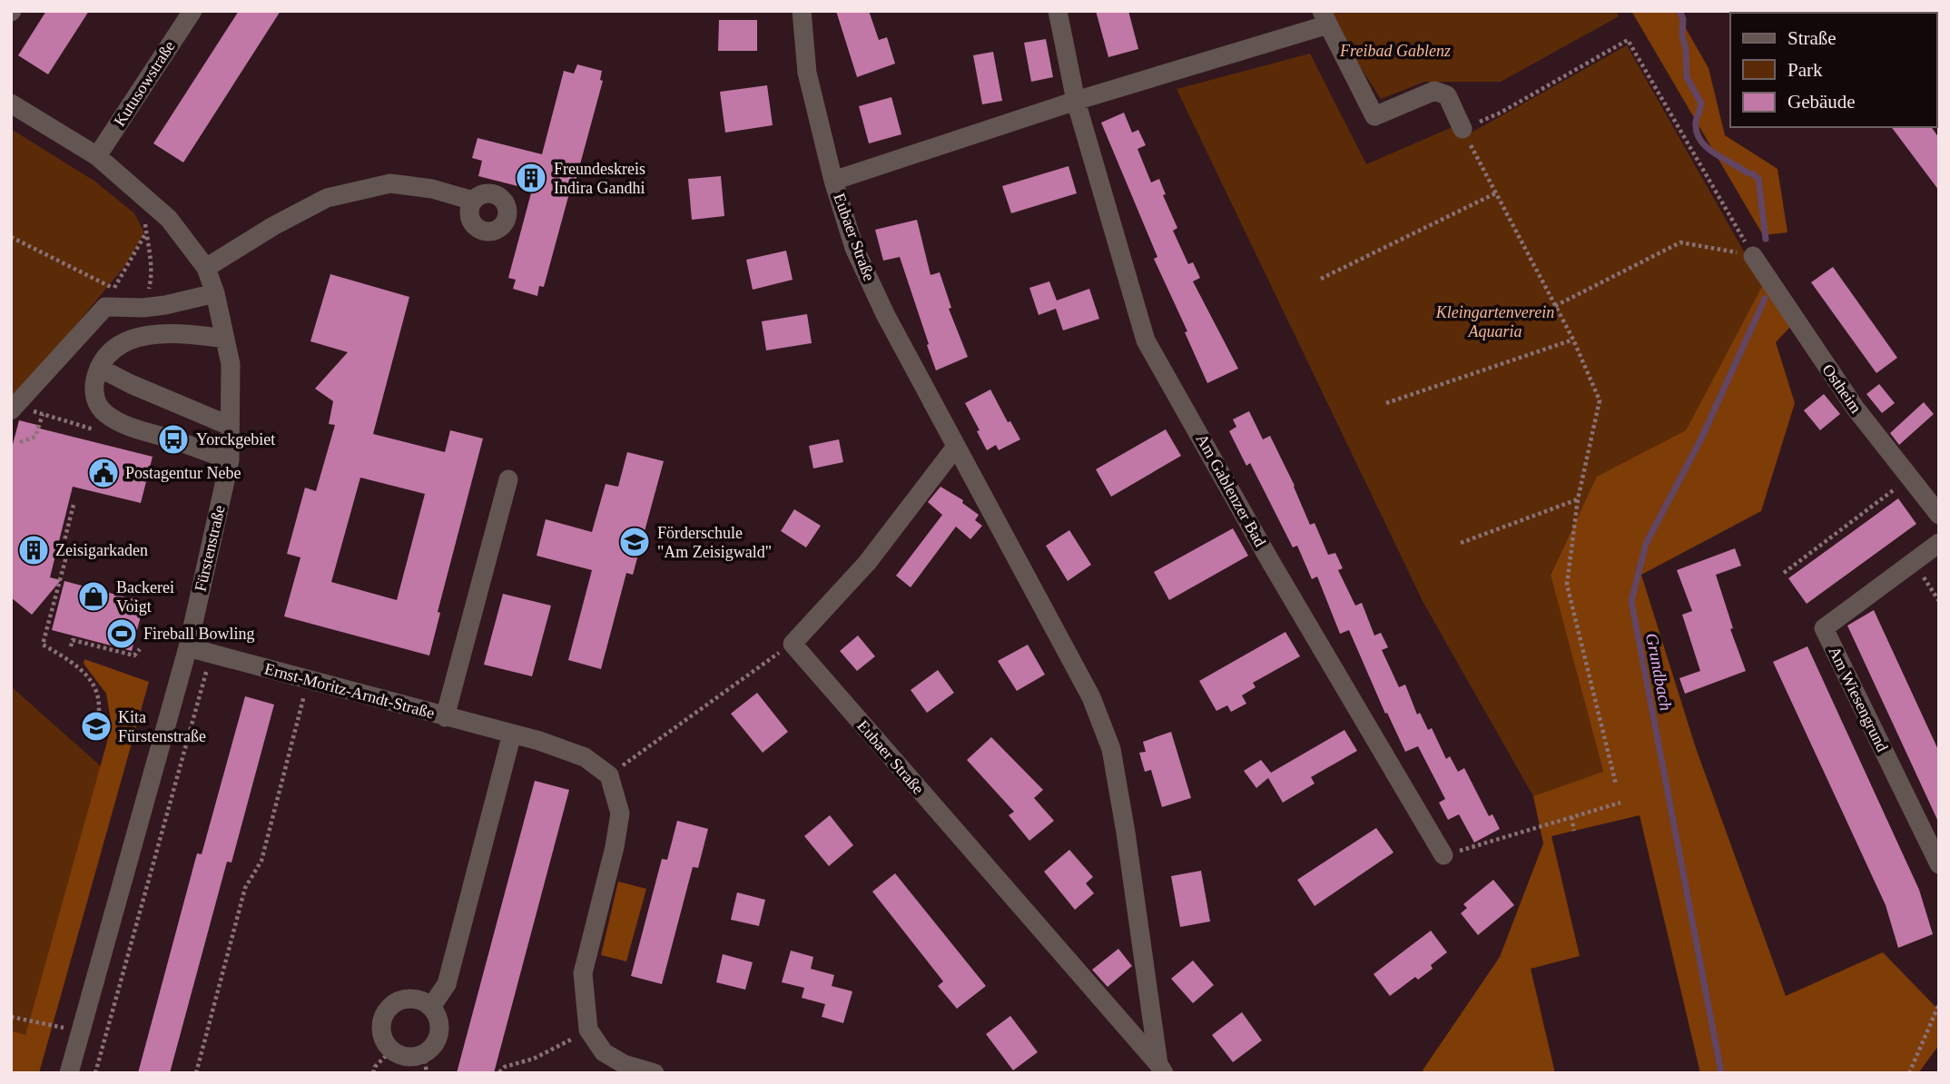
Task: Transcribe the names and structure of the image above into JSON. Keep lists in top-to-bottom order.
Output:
{
  "streets": {
    "street": [
      "Kutusowstraße",
      "Eubaer Straße",
      "Ostheim",
      "Am Gablenzer Bad",
      "Fürstenstraße",
      "Ernst-Moritz-Arndt-Straße",
      "Am Wiesengrund"
    ]
  },
  "crossings": [
    ["Kutusowstraße", "Fürstenstraße"],
    ["Fürstenstraße", "Ernst-Moritz-Arndt-Straße"]
  ],
  "water": ["Grundbach"],
  "parks": ["Freibad Gablenz", "Kleingartenverein Aquaria"],
  "places": {
    "building": ["Freundeskreis Indira Gandhi", "Zeisigarkaden"],
    "bus stop": ["Yorckgebiet"],
    "public building": ["Postagentur Nebe"],
    "school or university": ["Förderschule \"Am Zeisigwald\"", "Kita Fürstenstraße"],
    "shop": ["Backerei Voigt"],
    "sports": ["Fireball Bowling"]
  },
  "legend": ["Straße", "Park", "Gebäude"]
}
